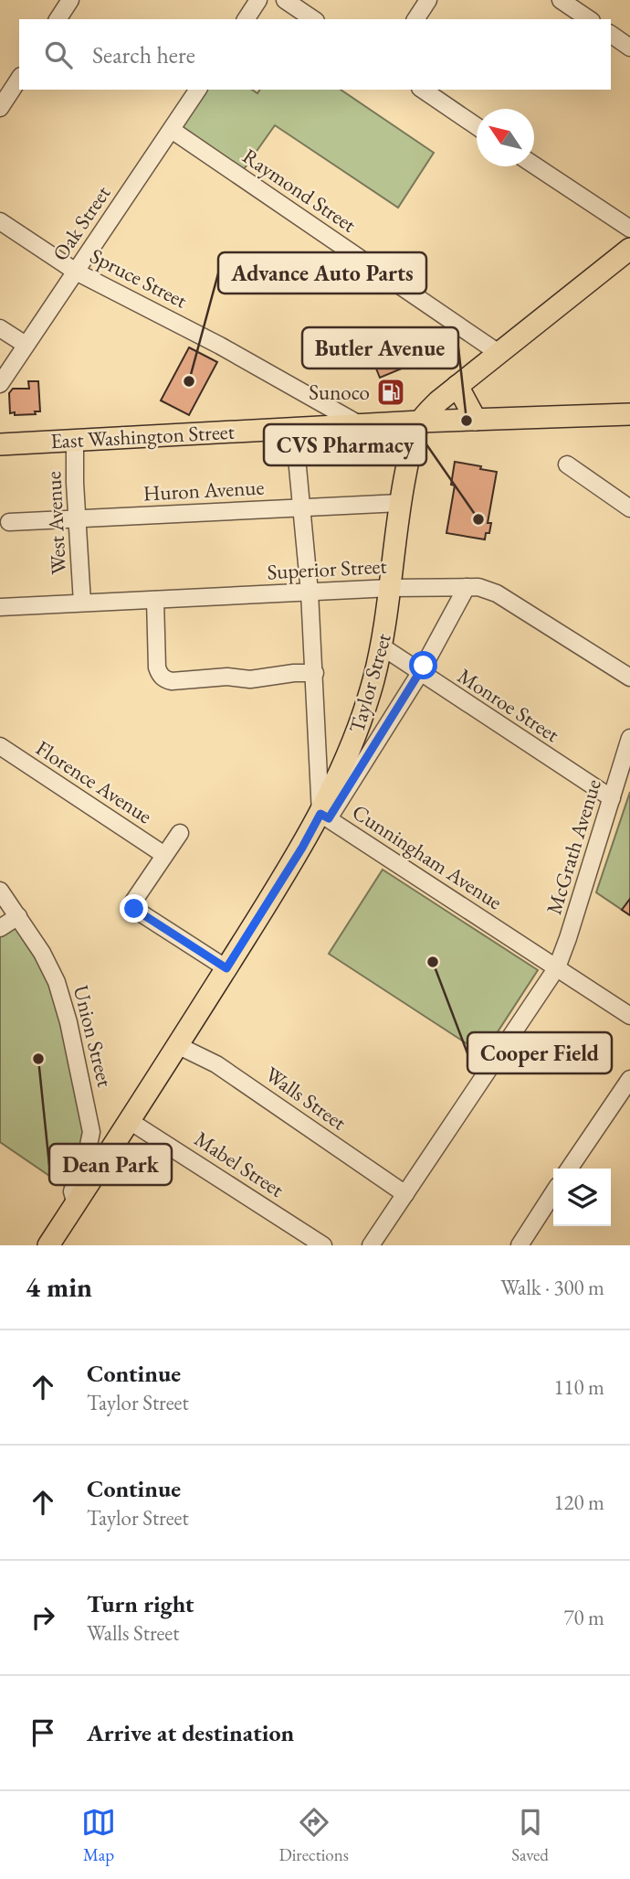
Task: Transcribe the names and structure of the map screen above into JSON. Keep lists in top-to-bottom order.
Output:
{
  "streets": {
    "main road": ["East Washington Street", "Taylor Street"],
    "street": [
      "Raymond Street",
      "Oak Street",
      "Spruce Street",
      "Huron Avenue",
      "West Avenue",
      "Superior Street",
      "Monroe Street",
      "Florence Avenue",
      "McGrath Avenue",
      "Cunningham Avenue",
      "Union Street",
      "Walls Street",
      "Mabel Street"
    ]
  },
  "crossings": [
    ["Raymond Street", "Oak Street"],
    ["Oak Street", "Spruce Street"],
    ["Spruce Street", "East Washington Street"],
    ["East Washington Street", "West Avenue"],
    ["East Washington Street", "Taylor Street"],
    ["East Washington Street", "Cunningham Avenue"],
    ["Huron Avenue", "West Avenue"],
    ["Huron Avenue", "Taylor Street"],
    ["Huron Avenue", "Cunningham Avenue"],
    ["West Avenue", "Superior Street"],
    ["Superior Street", "Taylor Street"],
    ["Superior Street", "Cunningham Avenue"],
    ["Taylor Street", "Monroe Street"],
    ["Taylor Street", "Cunningham Avenue"],
    ["Taylor Street", "Union Street"],
    ["Taylor Street", "Walls Street"],
    ["Taylor Street", "Mabel Street"],
    ["Monroe Street", "McGrath Avenue"],
    ["McGrath Avenue", "Cunningham Avenue"],
    ["McGrath Avenue", "Walls Street"]
  ],
  "places": {
    "other": [
      "Advance Auto Parts",
      "Butler Avenue",
      "CVS Pharmacy",
      "Cooper Field",
      "Dean Park"
    ],
    "fuel station": ["Sunoco"]
  },
  "north": "top left",
  "page": {
    "search": "Search here",
    "heading": ["4 min", "Walk · 300 m"],
    "list": [
      ["Continue", "Taylor Street", "110 m"],
      ["Continue", "Taylor Street", "120 m"],
      ["Turn right", "Walls Street", "70 m"],
      "Arrive at destination"
    ],
    "nav": ["Map", "Directions", "Saved"]
  }
}
